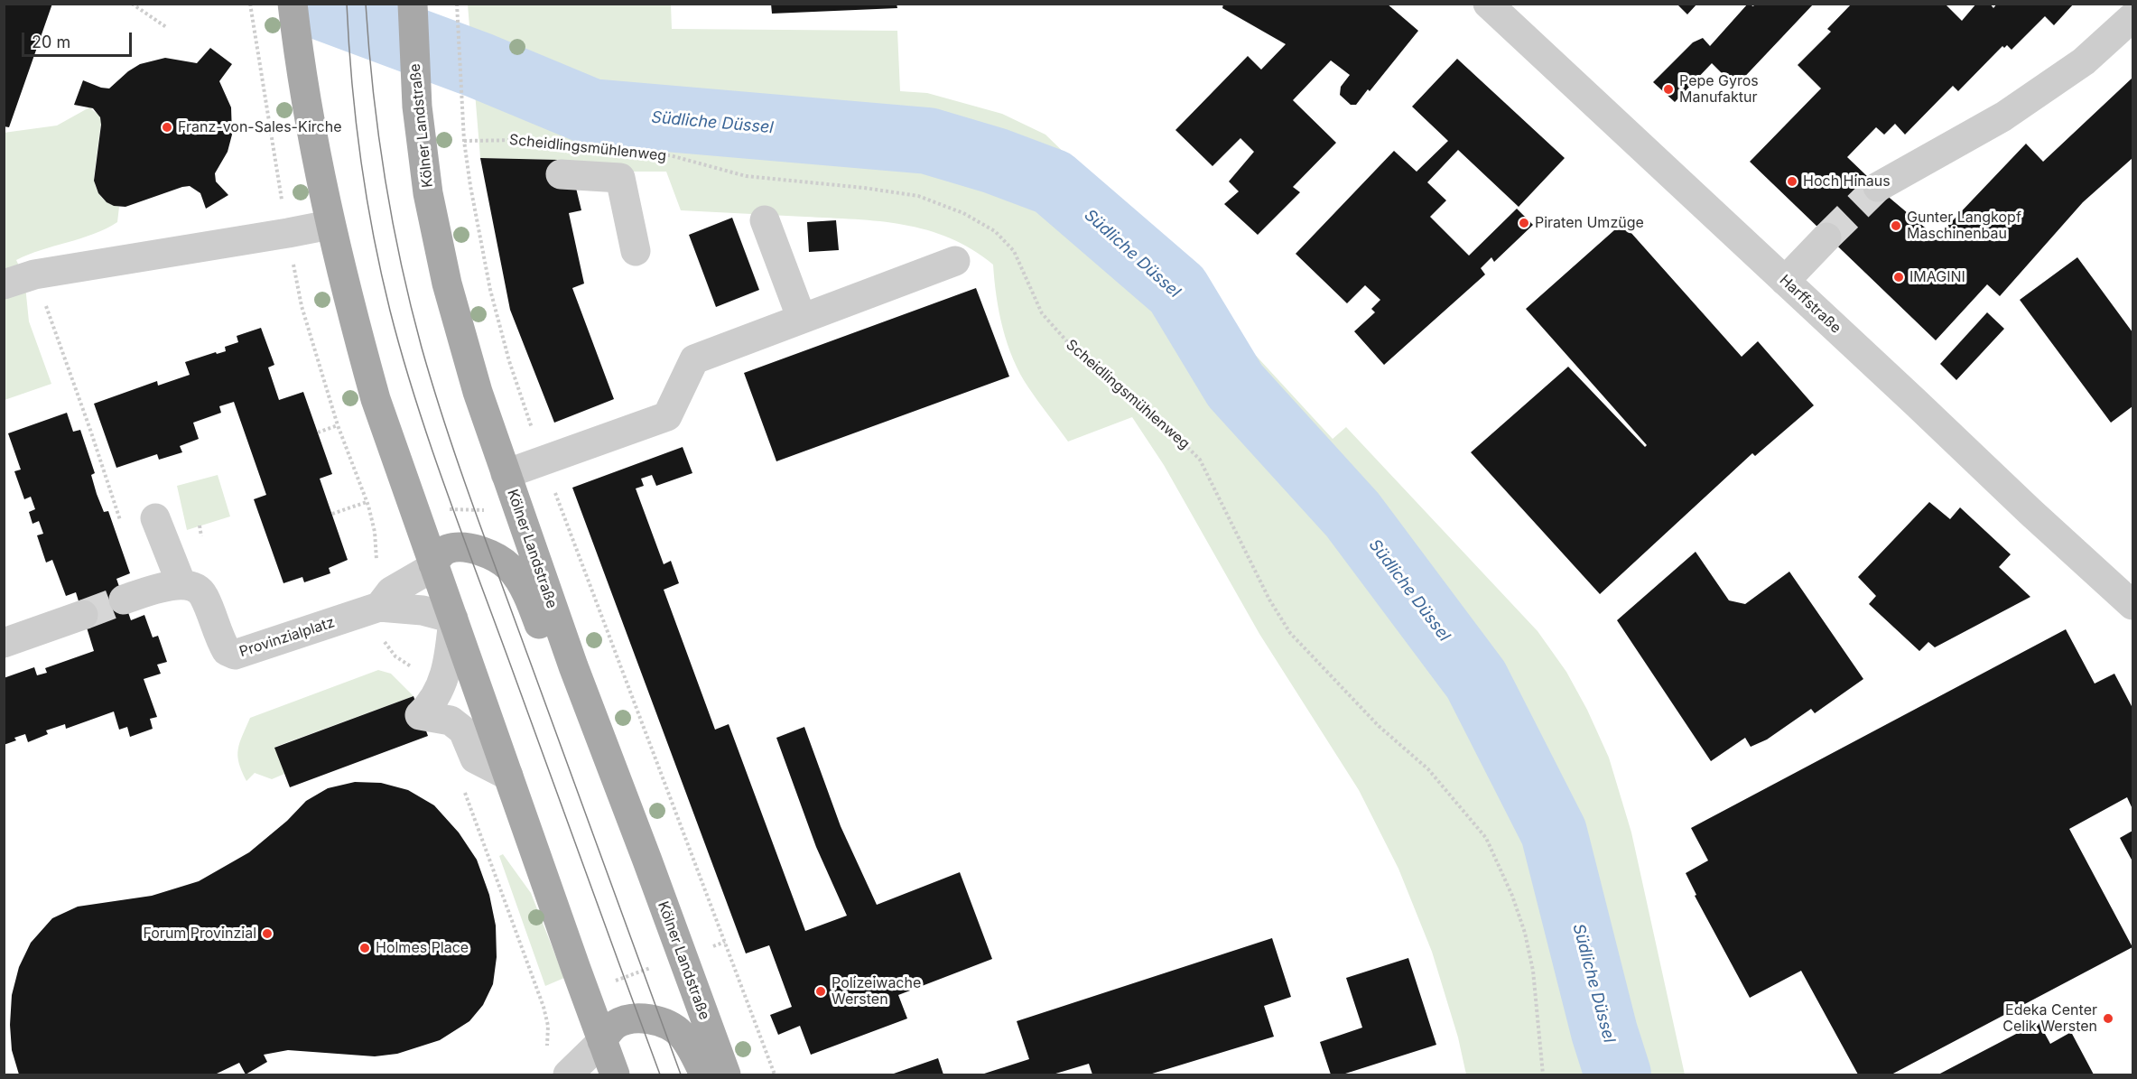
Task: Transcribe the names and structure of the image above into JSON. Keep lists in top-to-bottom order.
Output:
{
  "streets": {
    "main road": ["Kölner Landstraße"],
    "street": ["Harffstraße", "Provinzialplatz"],
    "path": ["Scheidlingsmühlenweg"]
  },
  "water": ["Südliche Düssel"],
  "places": [
    "Pepe Gyros Manufaktur",
    "Franz-von-Sales-Kirche",
    "Hoch Hinaus",
    "Piraten Umzüge",
    "Gunter Langkopf Maschinenbau",
    "IMAGINI",
    "Forum Provinzial",
    "Holmes Place",
    "Polizeiwache Wersten",
    "Edeka Center Celik Wersten"
  ],
  "scale_bar": "20 m"
}
